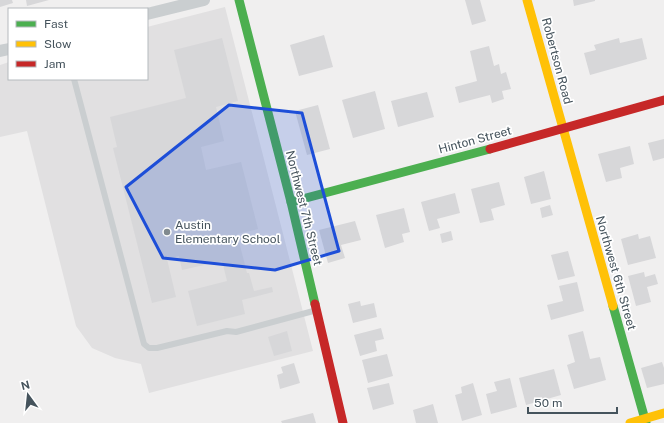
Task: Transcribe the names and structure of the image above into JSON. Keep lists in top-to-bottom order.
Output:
{
  "streets": {
    "street": [
      "Robertson Road",
      "Hinton Street",
      "Northwest 7th Street",
      "Northwest 6th Street"
    ]
  },
  "crossings": [
    ["Robertson Road", "Hinton Street"],
    ["Robertson Road", "Northwest 6th Street"],
    ["Hinton Street", "Northwest 7th Street"],
    ["Hinton Street", "Northwest 6th Street"]
  ],
  "places": ["Austin Elementary School"],
  "legend": ["Fast", "Slow", "Jam"],
  "scale_bar": "50 m",
  "north": "top"
}
